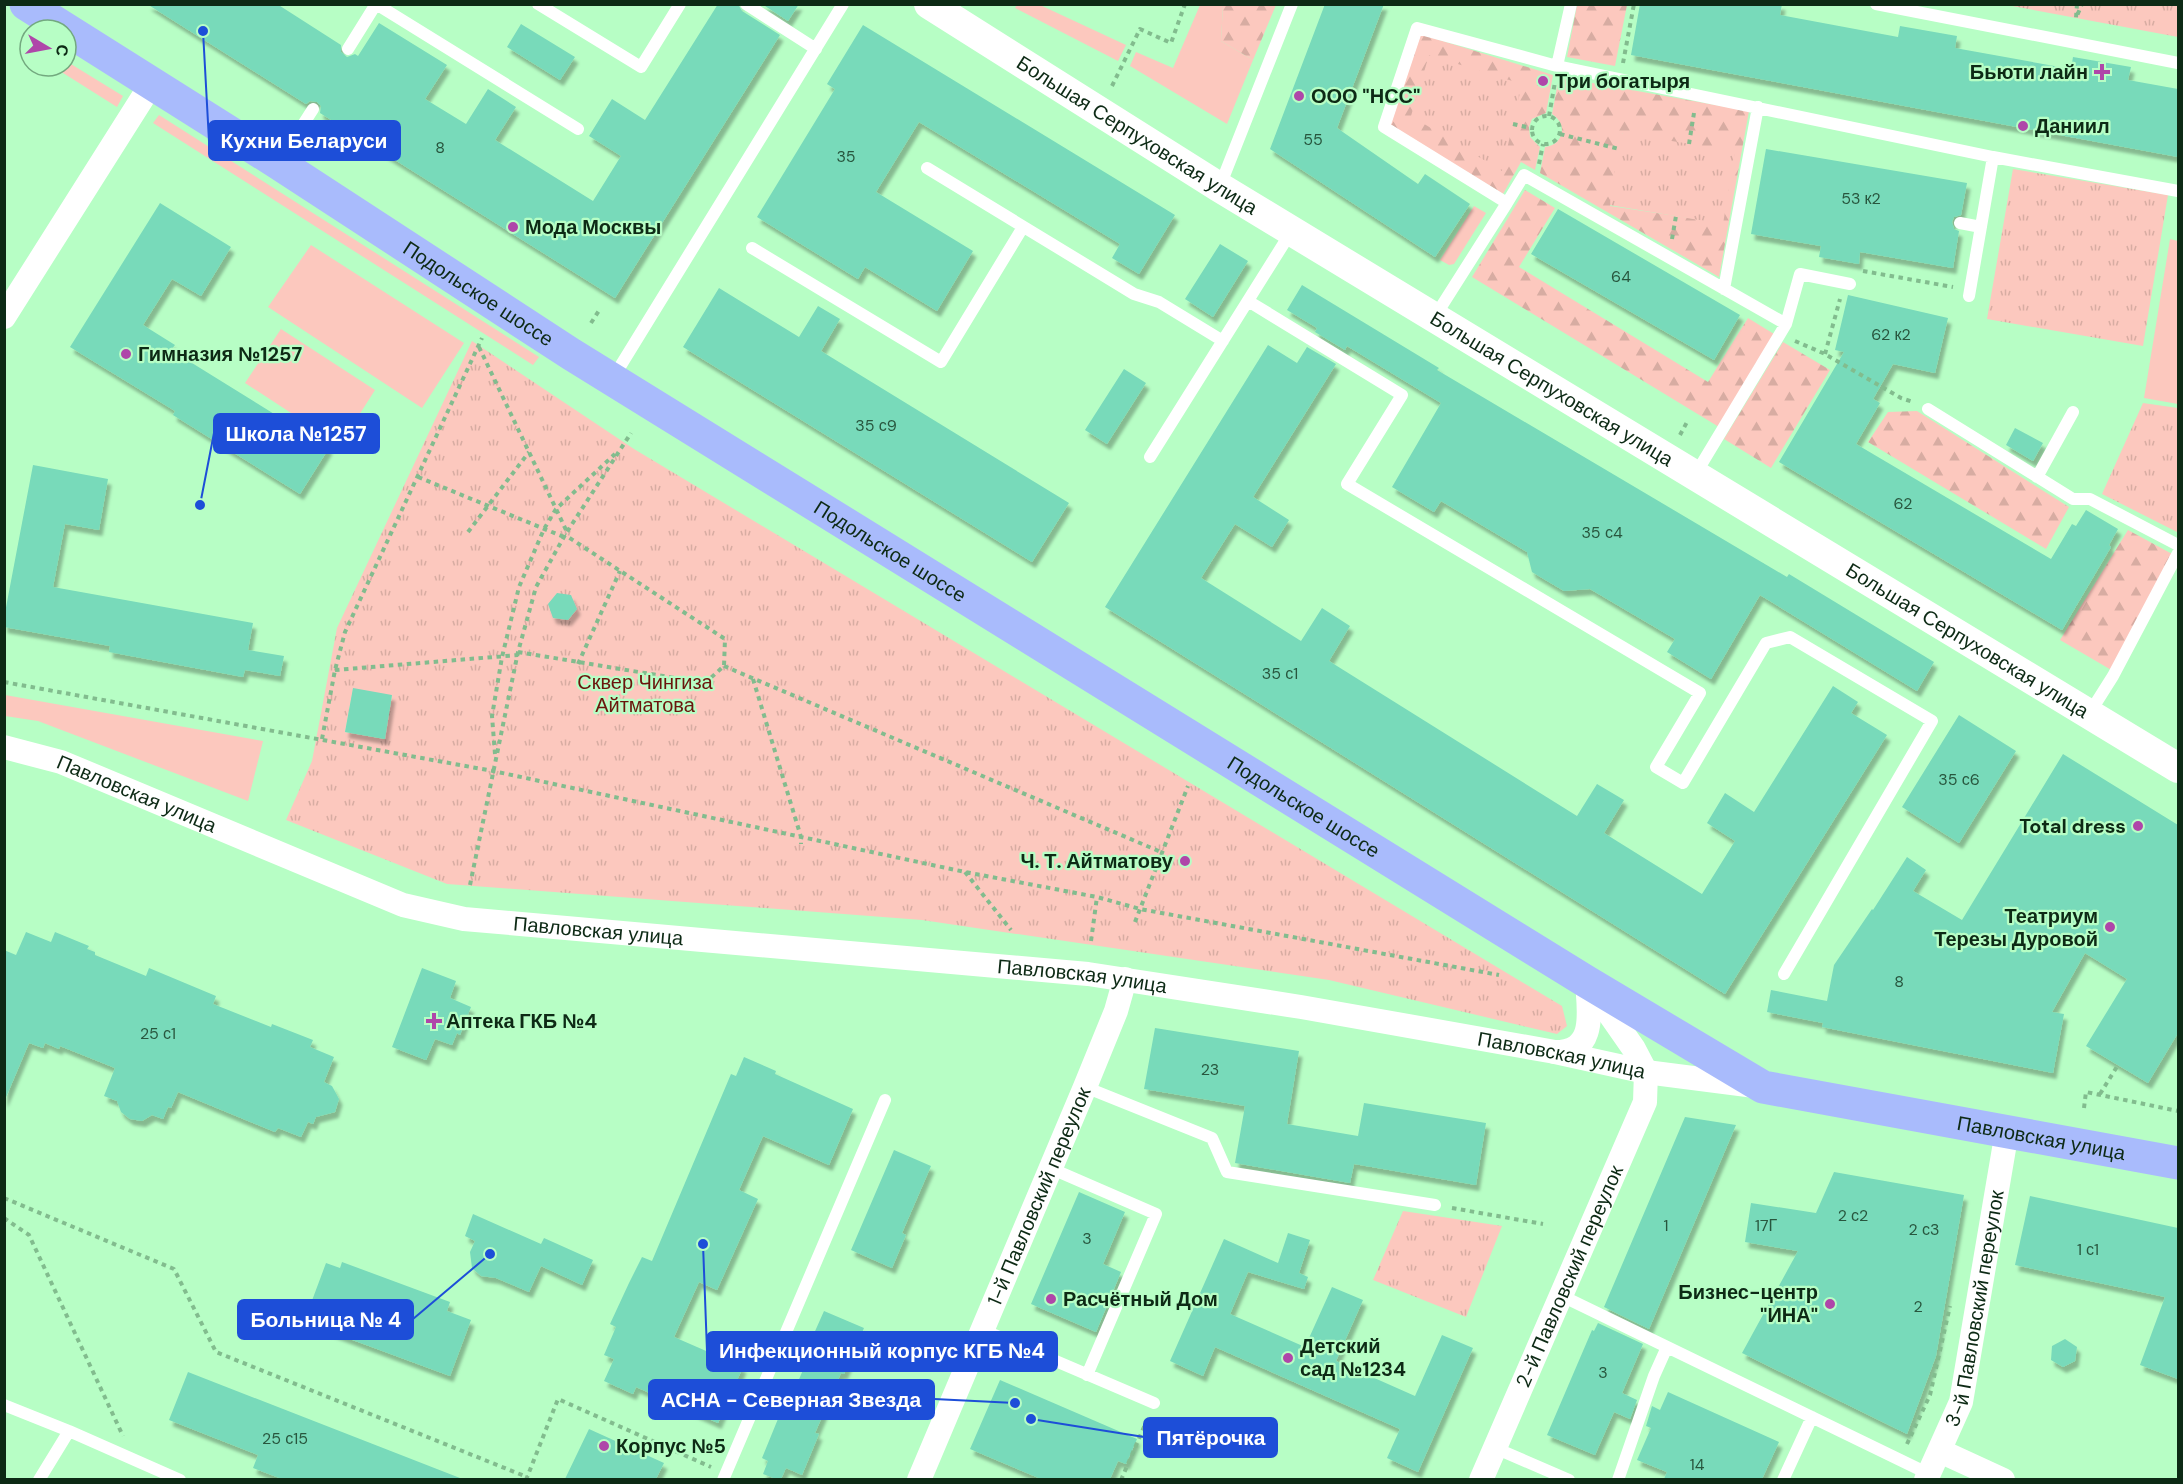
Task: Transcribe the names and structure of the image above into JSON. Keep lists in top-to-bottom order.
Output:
{
  "streets": {
    "main road": ["Подольское шоссе", "Павловская улица"],
    "street": [
      "Большая Серпуховская улица",
      "1-й Павловский переулок",
      "2-й Павловский переулок",
      "3-й Павловский переулок"
    ]
  },
  "crossings": [
    ["Подольское шоссе", "Павловская улица"],
    ["Павловская улица", "1-й Павловский переулок"],
    ["Павловская улица", "2-й Павловский переулок"],
    ["Павловская улица", "3-й Павловский переулок"]
  ],
  "parks": ["Сквер Чингиза Айтматова"],
  "places": {
    "other": [
      "Кухни Беларуси",
      "Три богатыря",
      "ООО \"НСС\"",
      "Даниил",
      "Мода Москвы",
      "Гимназия №1257",
      "Школа №1257",
      "Total dress",
      "Ч. Т. Айтматову",
      "Театриум Терезы Дуровой",
      "Инфекционный корпус КГБ №4",
      "Больница № 4",
      "Расчётный Дом",
      "Бизнес-центр \"ИНА\"",
      "Детский сад №1234",
      "АСНА - Северная Звезда",
      "Пятёрочка",
      "Корпус №5"
    ],
    "health": ["Бьюти лайн", "Аптека ГКБ №4"]
  },
  "house_numbers": [
    "55",
    "8",
    "35",
    "53 к2",
    "64",
    "62 к2",
    "35 с9",
    "62",
    "35 с4",
    "35 с1",
    "35 с6",
    "8",
    "25 с1",
    "23",
    "2 с2",
    "1",
    "17Г",
    "2 с3",
    "3",
    "1 с1",
    "2",
    "3",
    "25 с15",
    "14"
  ],
  "north": "right"
}
